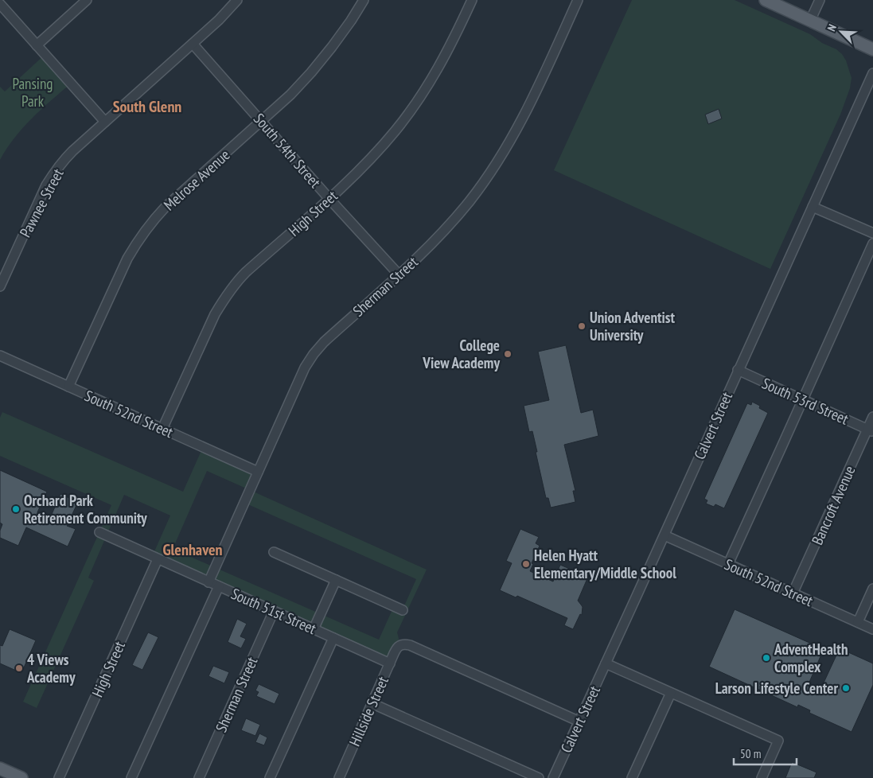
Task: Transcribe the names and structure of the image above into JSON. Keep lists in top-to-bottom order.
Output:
{
  "streets": {
    "street": [
      "South 54th Street",
      "Melrose Avenue",
      "Pawnee Street",
      "High Street",
      "Sherman Street",
      "South 53rd Street",
      "South 52nd Street",
      "Calvert Street",
      "Bancroft Avenue",
      "South 51st Street",
      "Hillside Street"
    ]
  },
  "crossings": [
    ["South 54th Street", "Melrose Avenue"],
    ["South 54th Street", "Pawnee Street"],
    ["South 54th Street", "High Street"],
    ["South 54th Street", "Sherman Street"],
    ["Melrose Avenue", "South 52nd Street"],
    ["High Street", "South 52nd Street"],
    ["High Street", "South 51st Street"],
    ["Sherman Street", "South 52nd Street"],
    ["Sherman Street", "South 51st Street"],
    ["South 53rd Street", "Calvert Street"],
    ["South 53rd Street", "Bancroft Avenue"],
    ["South 52nd Street", "Calvert Street"],
    ["South 52nd Street", "Bancroft Avenue"],
    ["Calvert Street", "Hillside Street"],
    ["South 51st Street", "Hillside Street"]
  ],
  "districts": ["South Glenn", "Glenhaven"],
  "parks": ["Pansing Park"],
  "places": [
    "Union Adventist University",
    "College View Academy",
    "Orchard Park Retirement Community",
    "Helen Hyatt Elementary/Middle School",
    "AdventHealth Complex",
    "4 Views Academy",
    "Larson Lifestyle Center"
  ],
  "scale_bar": "50 m",
  "north": "top left"
}
